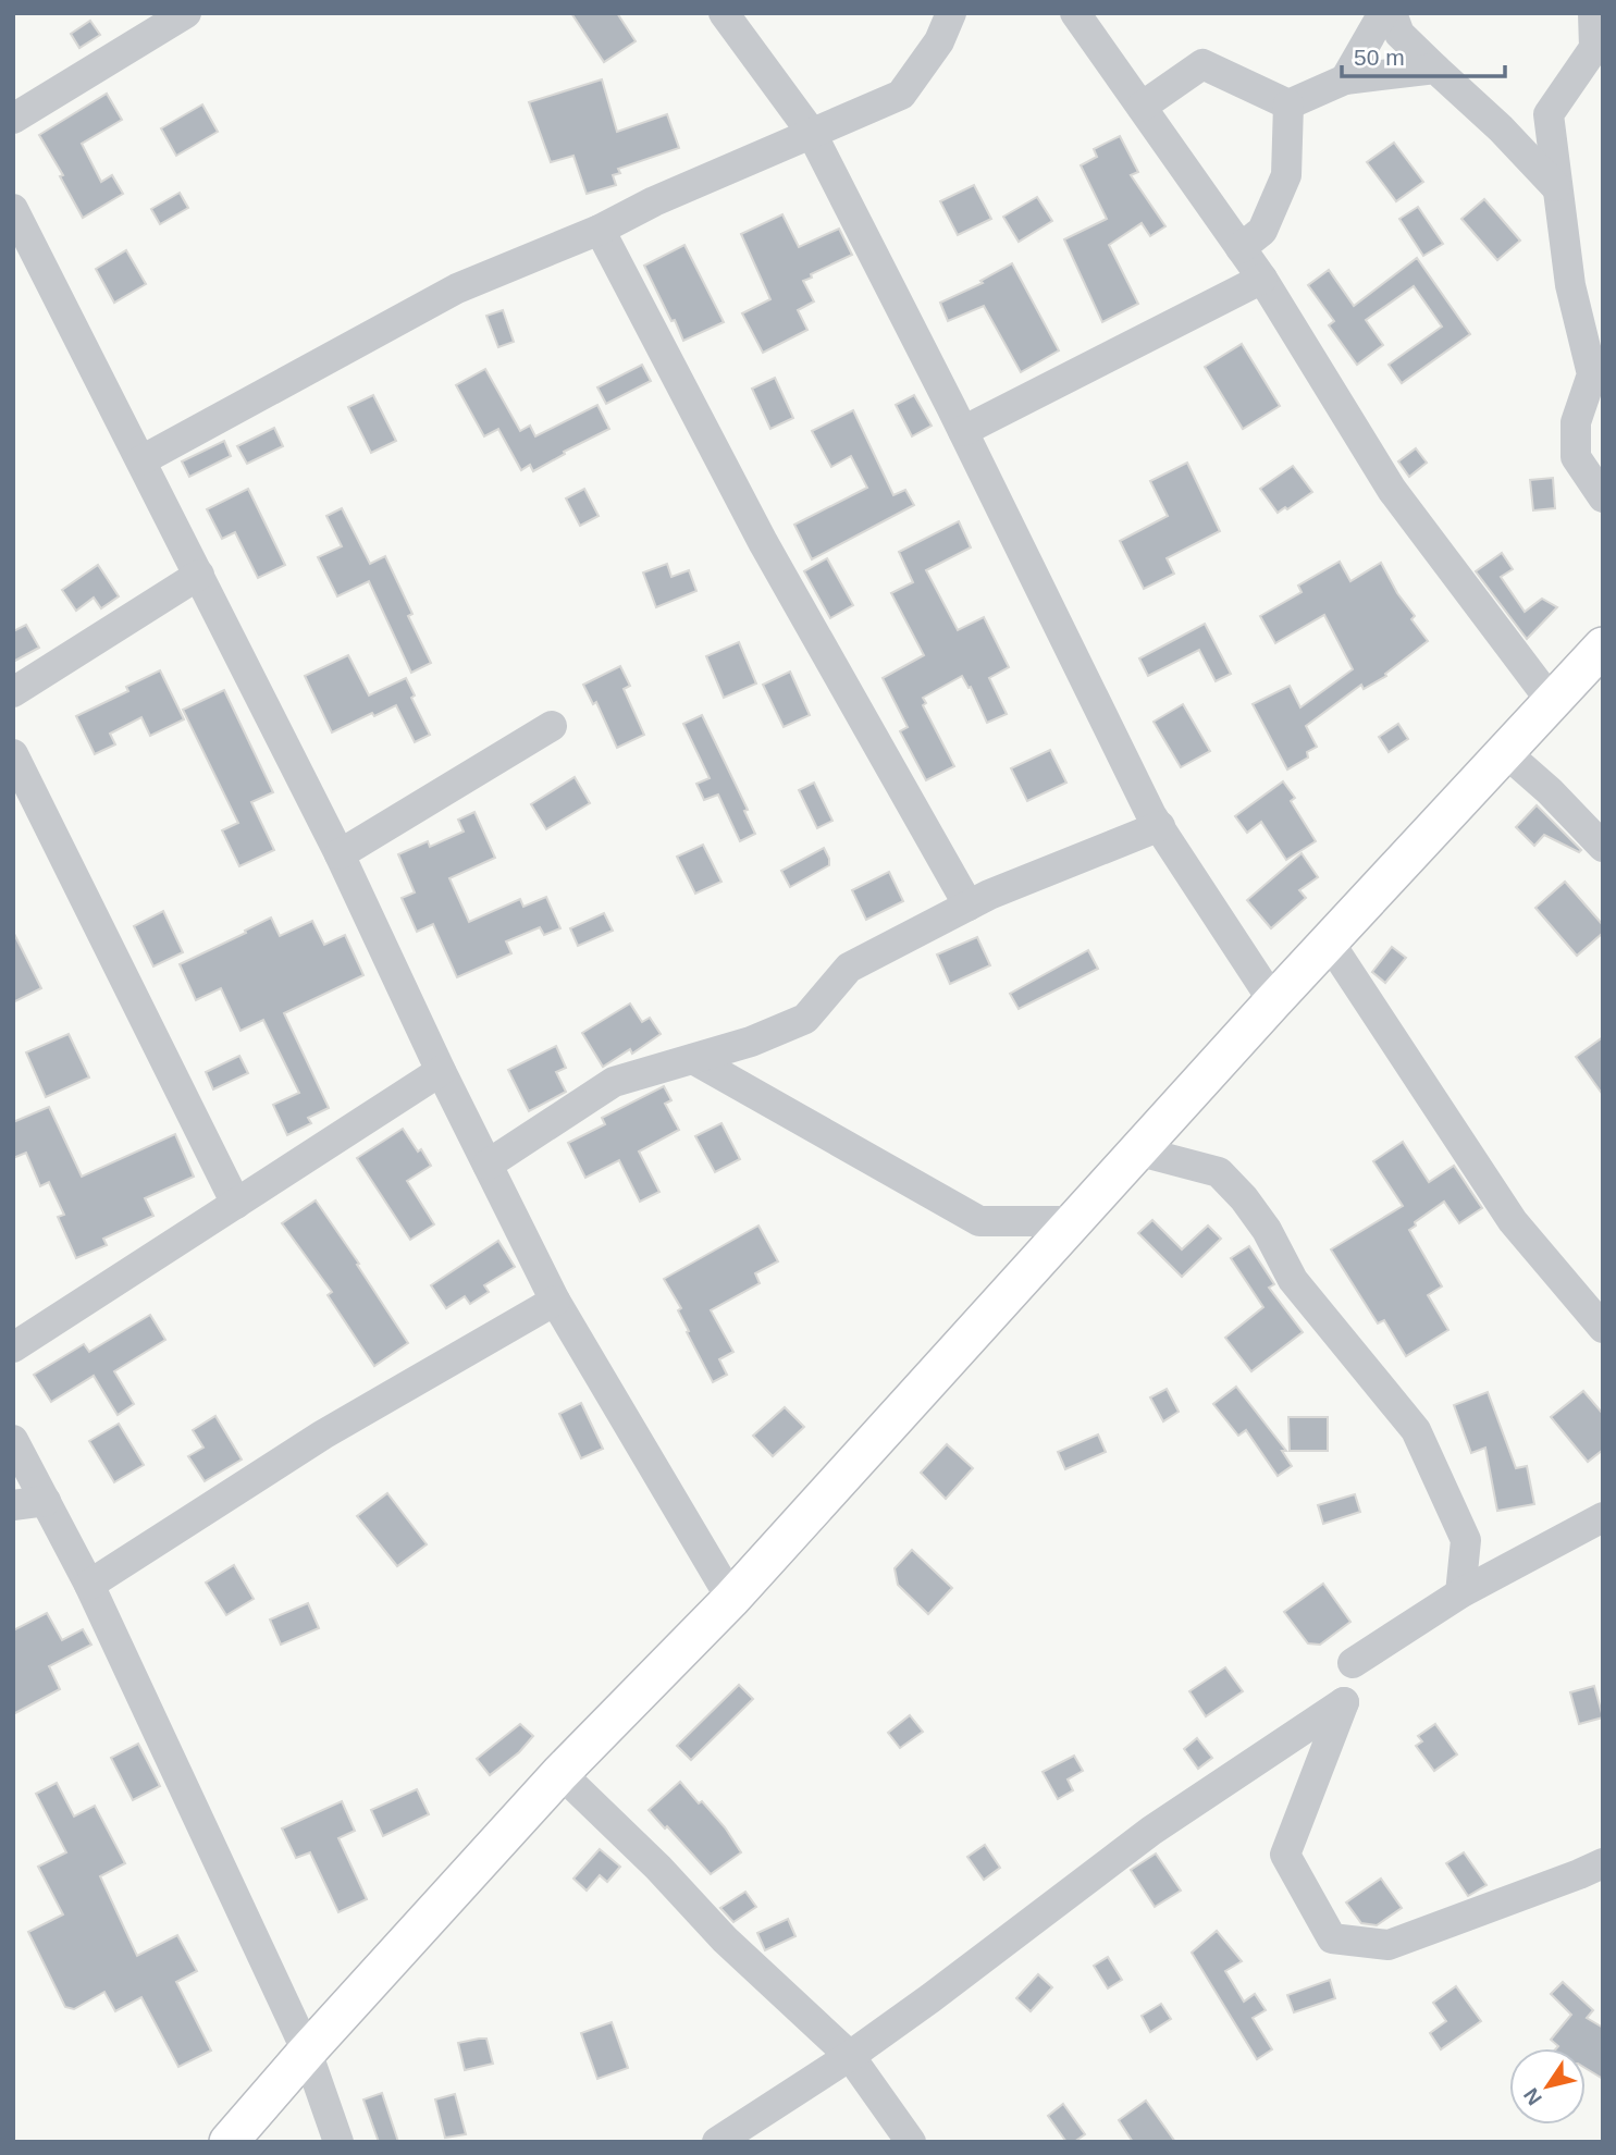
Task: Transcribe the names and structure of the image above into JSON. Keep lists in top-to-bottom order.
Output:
{
  "scale_bar": "50 m",
  "north": "bottom left"
}
